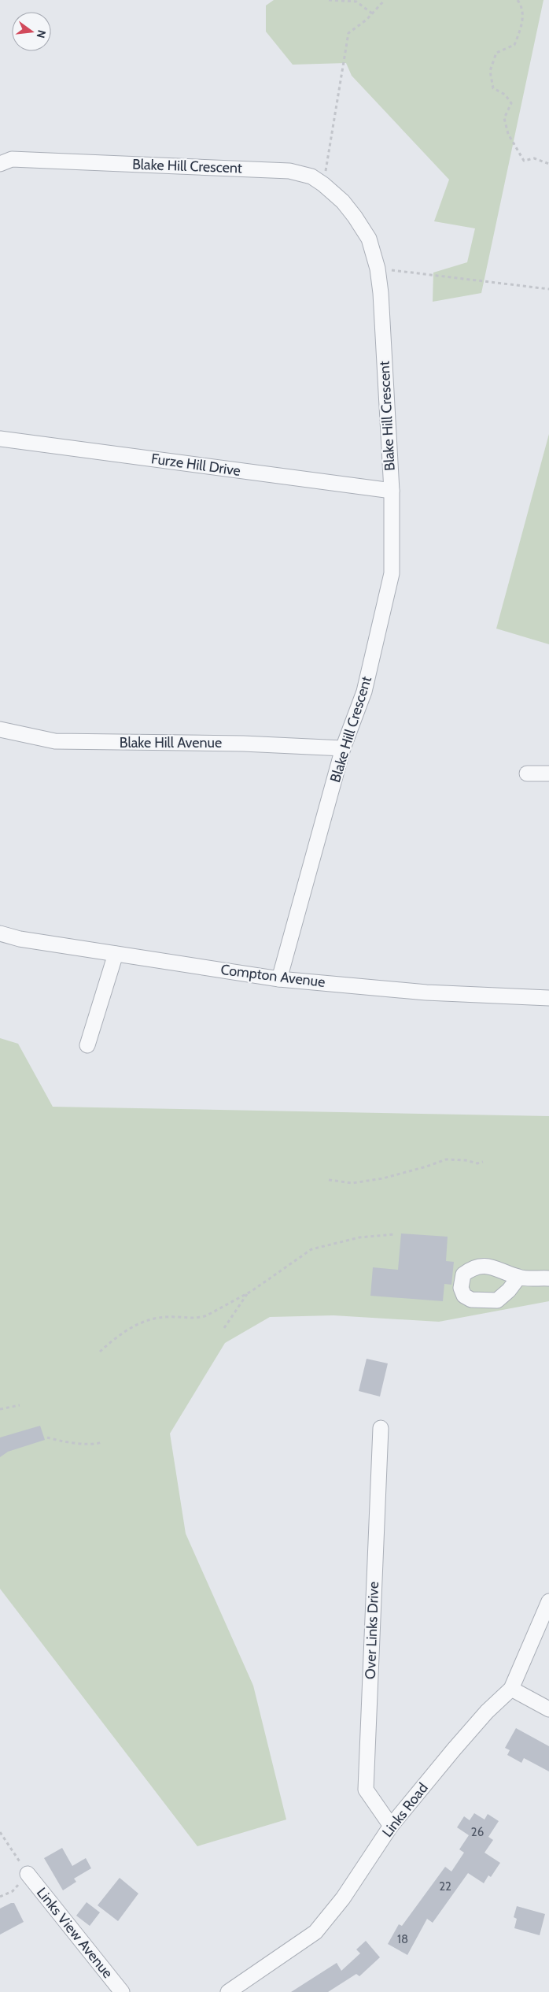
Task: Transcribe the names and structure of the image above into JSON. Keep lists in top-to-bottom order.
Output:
{
  "streets": {
    "street": [
      "Blake Hill Crescent",
      "Furze Hill Drive",
      "Blake Hill Avenue",
      "Compton Avenue",
      "Over Links Drive",
      "Links Road",
      "Links View Avenue"
    ]
  },
  "crossings": [
    ["Blake Hill Crescent", "Furze Hill Drive"],
    ["Blake Hill Crescent", "Blake Hill Avenue"],
    ["Blake Hill Crescent", "Compton Avenue"],
    ["Over Links Drive", "Links Road"]
  ],
  "house_numbers": ["26", "22", "18"],
  "north": "right"
}
